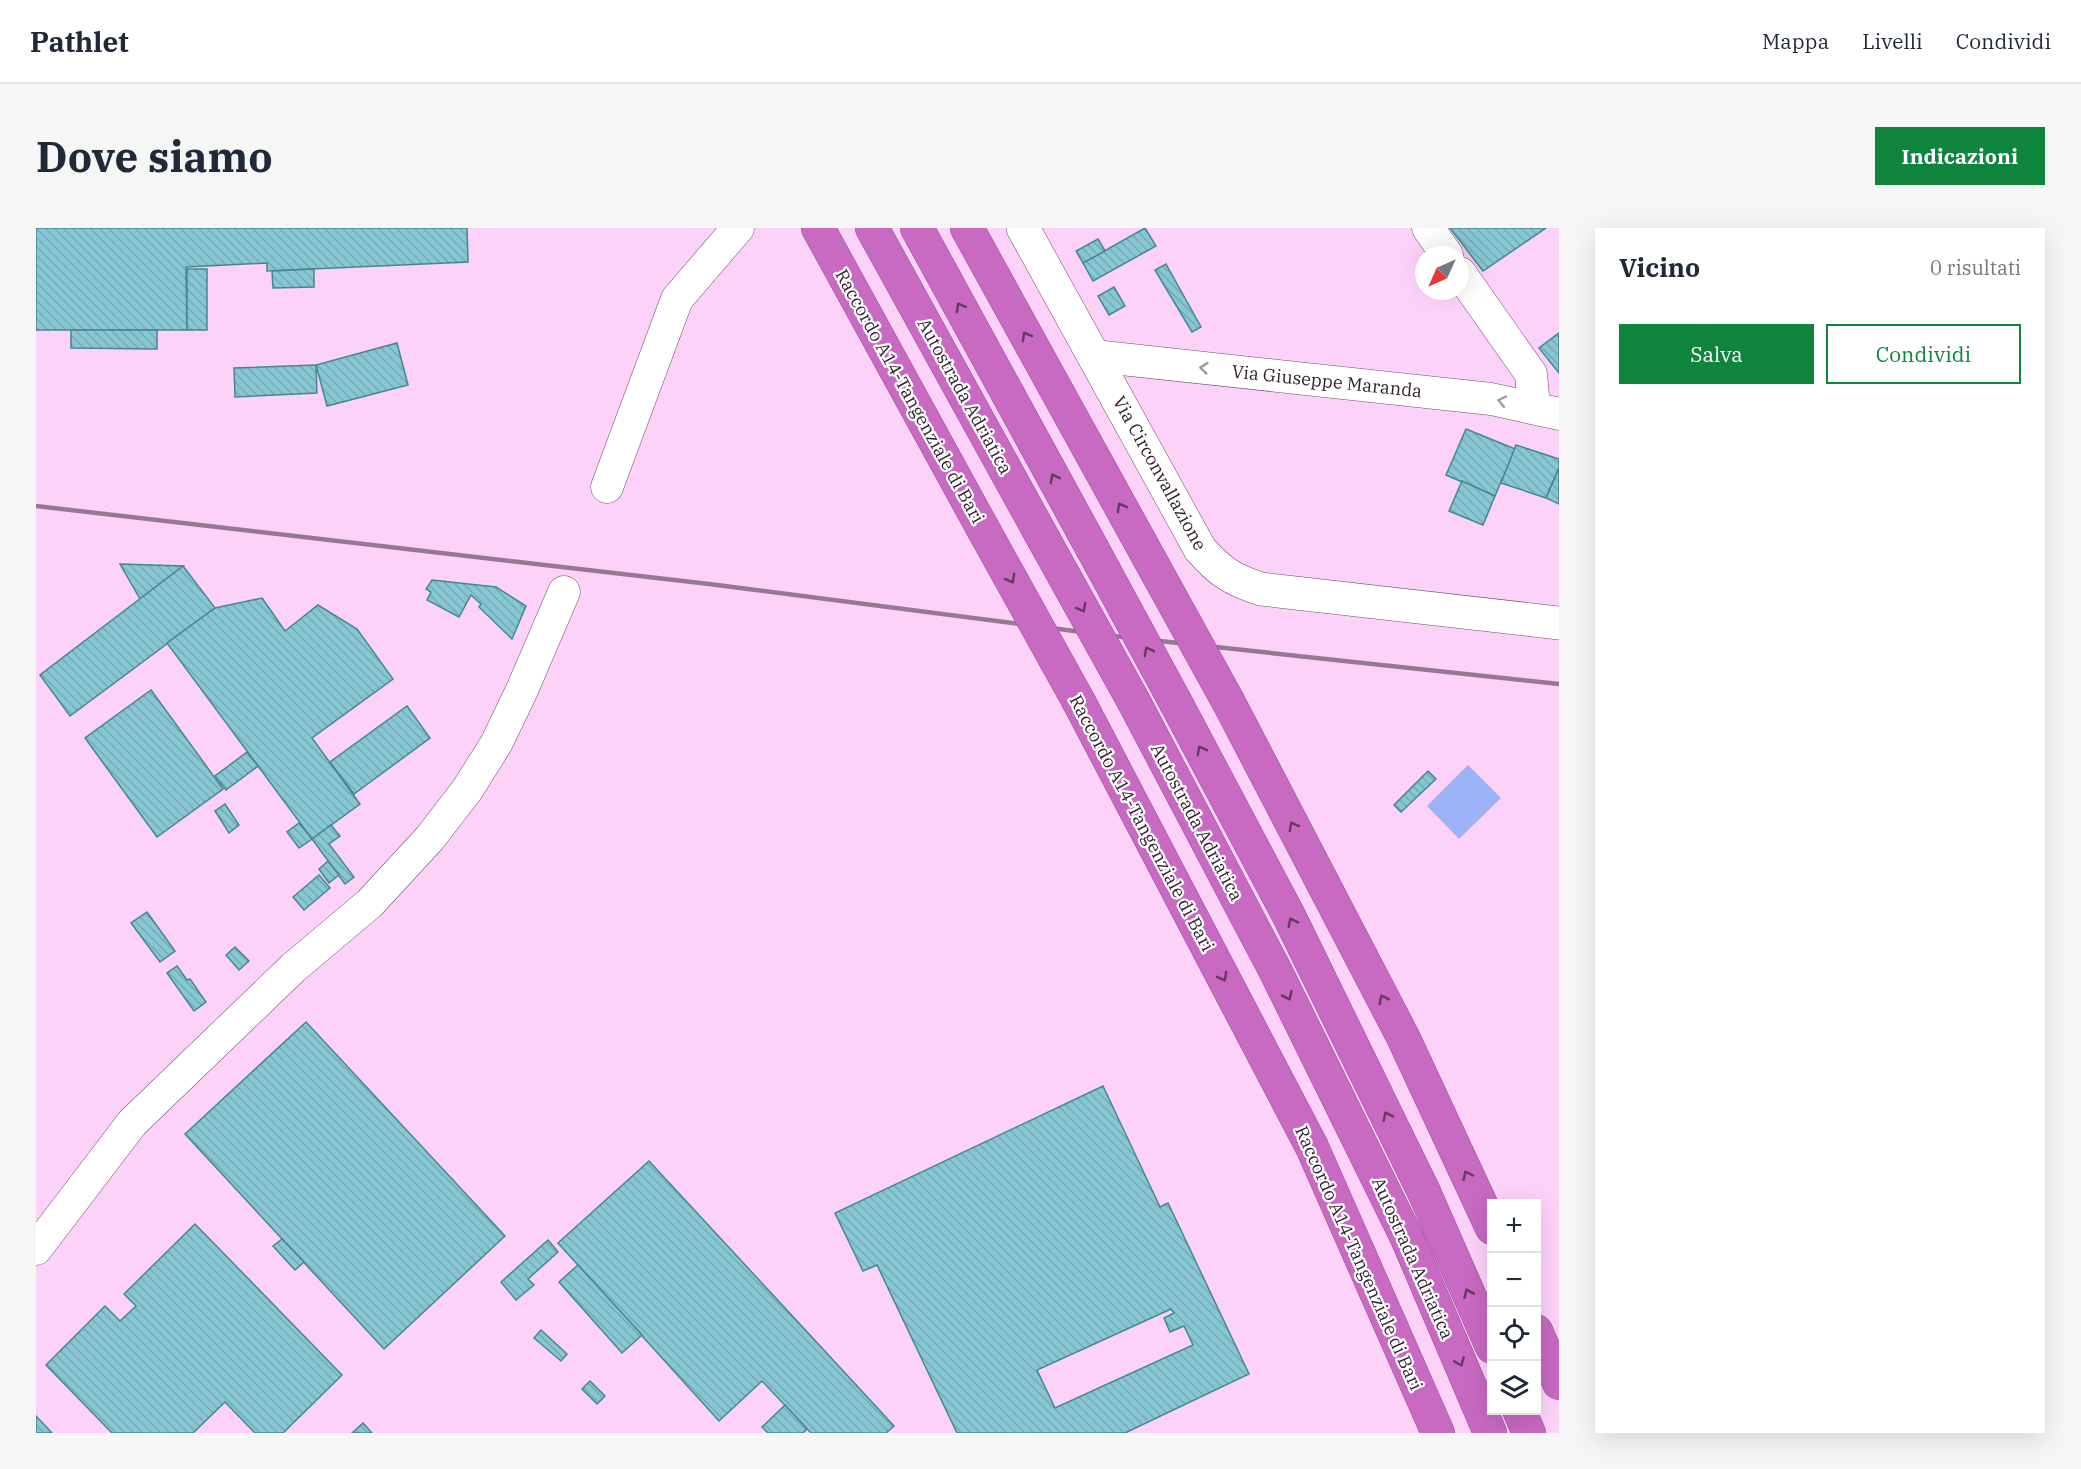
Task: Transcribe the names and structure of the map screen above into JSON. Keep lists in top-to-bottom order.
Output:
{
  "streets": {
    "highway": ["Raccordo A14-Tangenziale di Bari", "Autostrada Adriatica"],
    "street": ["Via Giuseppe Maranda", "Via Circonvallazione"]
  },
  "crossings": [
    ["Via Giuseppe Maranda", "Via Circonvallazione"]
  ],
  "one_way": ["Via Giuseppe Maranda"],
  "north": "bottom left",
  "page": {
    "header": "Pathlet",
    "nav": ["Mappa", "Livelli", "Condividi"],
    "buttons": [
      "Indicazioni",
      ["Salva", "Condividi"]
    ],
    "title": "Dove siamo",
    "heading": ["Vicino", "0 risultati"],
    "map_buttons": ["+", "−"]
  }
}
